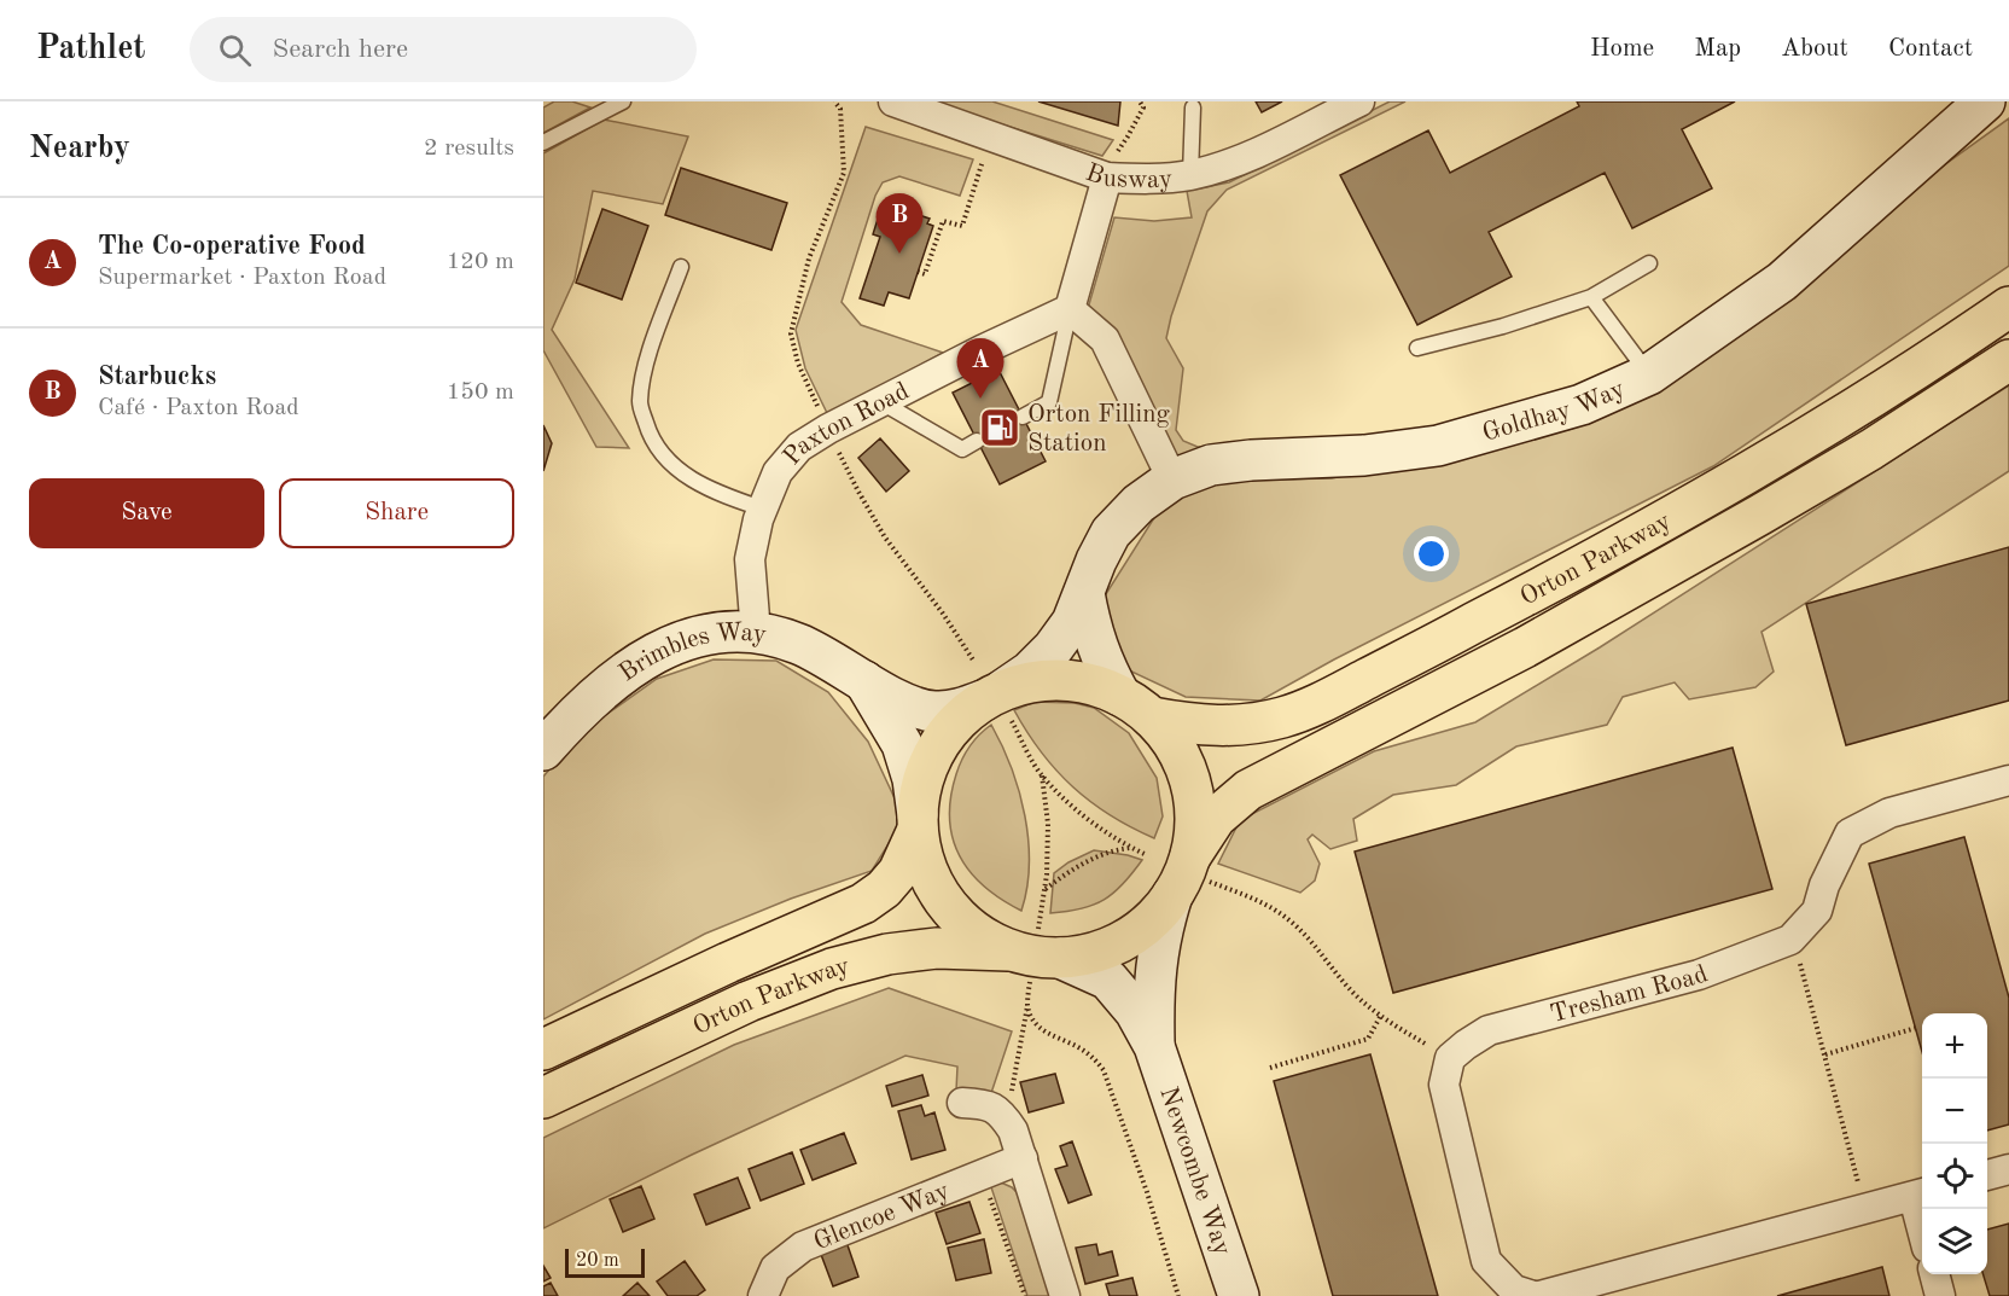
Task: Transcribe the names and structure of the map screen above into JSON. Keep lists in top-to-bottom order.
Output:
{
  "streets": {
    "main road": ["Orton Parkway"],
    "street": [
      "Busway",
      "Goldhay Way",
      "Paxton Road",
      "Brimbles Way",
      "Tresham Road",
      "Newcombe Way",
      "Glencoe Way"
    ]
  },
  "crossings": [
    ["Goldhay Way", "Brimbles Way"],
    ["Paxton Road", "Brimbles Way"],
    ["Orton Parkway", "Newcombe Way"]
  ],
  "places": {
    "fuel station": ["Orton Filling Station"]
  },
  "scale_bar": "20 m",
  "page": {
    "header": "Pathlet",
    "search": "Search here",
    "nav": [
      "Home",
      "Map",
      "About",
      "Contact"
    ],
    "heading": ["Nearby", "2 results"],
    "pins": ["B", "A"],
    "list": [
      {
        "mark": "A",
        "name": "The Co-operative Food",
        "note": "Supermarket · Paxton Road",
        "value": "120 m"
      },
      {
        "mark": "B",
        "name": "Starbucks",
        "note": "Café · Paxton Road",
        "value": "150 m"
      }
    ],
    "buttons": ["Save", "Share"],
    "map_buttons": ["+", "−"],
    "scale": "20 m"
  }
}
